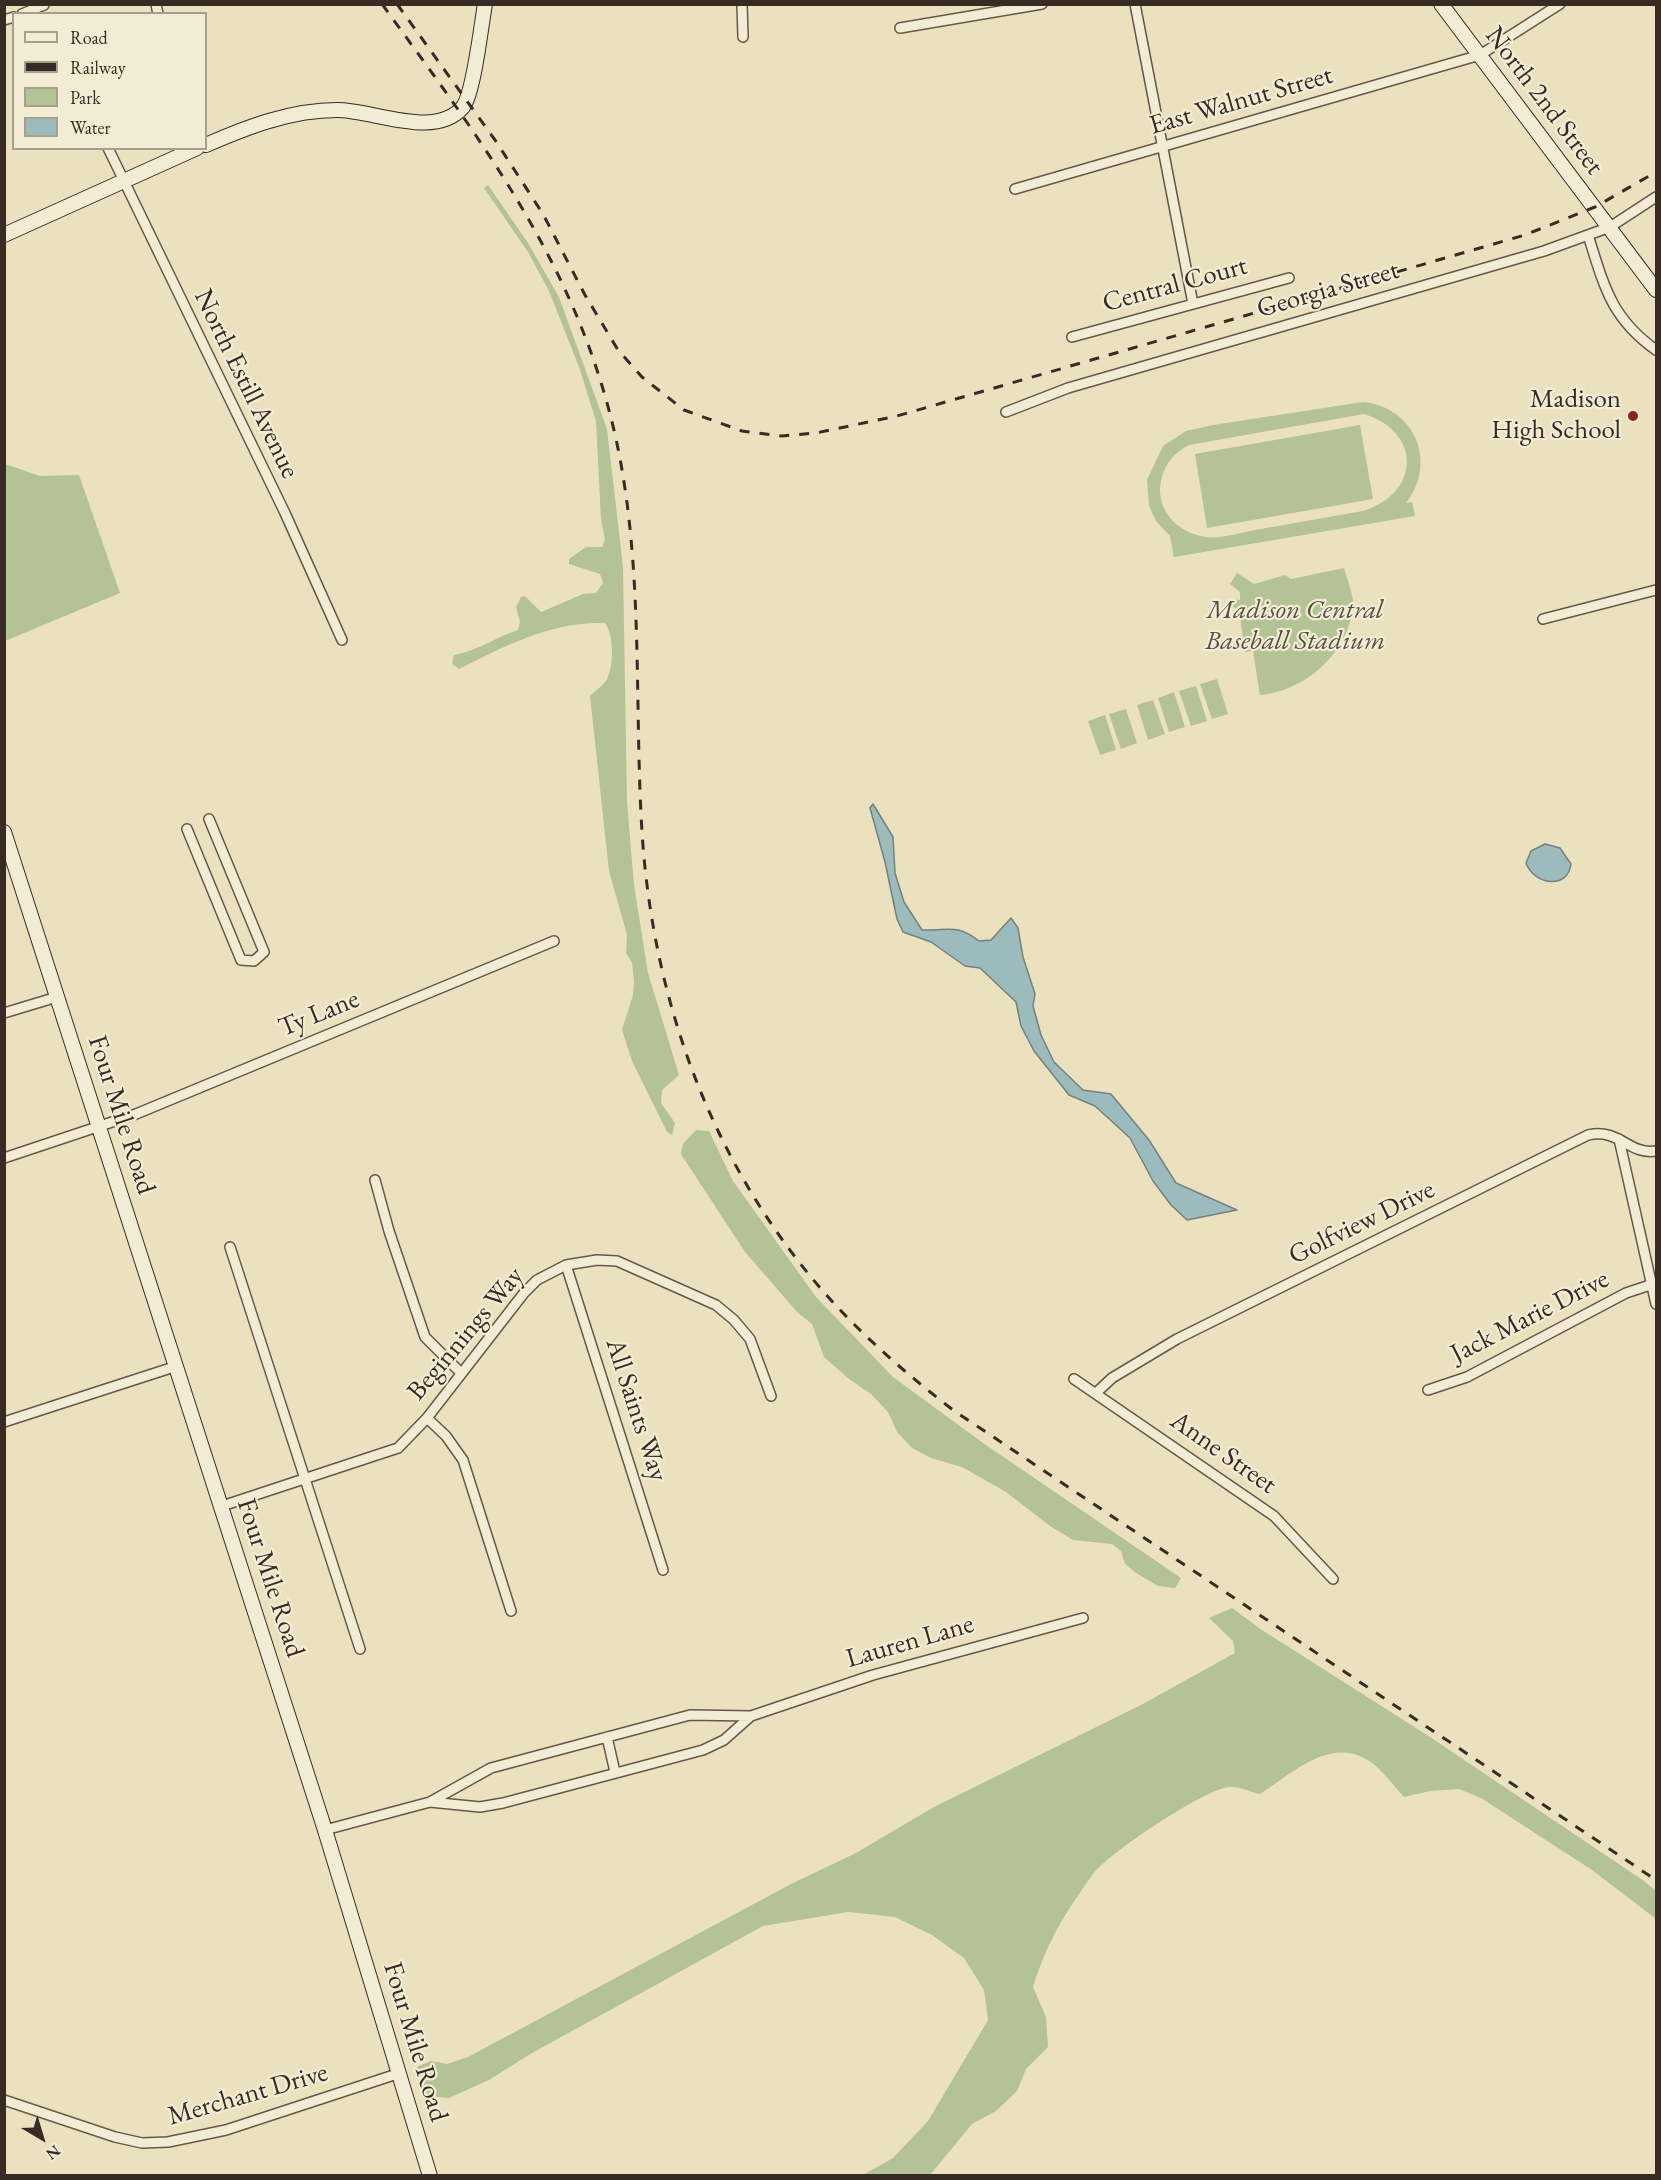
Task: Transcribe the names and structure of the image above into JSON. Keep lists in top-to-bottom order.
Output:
{
  "streets": {
    "street": [
      "East Walnut Street",
      "North 2nd Street",
      "Central Court",
      "Georgia Street",
      "North Estill Avenue",
      "Ty Lane",
      "Four Mile Road",
      "Golfview Drive",
      "Jack Marie Drive",
      "Beginnings Way",
      "All Saints Way",
      "Anne Street",
      "Lauren Lane",
      "Merchant Drive"
    ]
  },
  "crossings": [
    ["East Walnut Street", "North 2nd Street"],
    ["North 2nd Street", "Georgia Street"],
    ["Ty Lane", "Four Mile Road"],
    ["Four Mile Road", "Beginnings Way"],
    ["Four Mile Road", "Lauren Lane"],
    ["Four Mile Road", "Merchant Drive"],
    ["Golfview Drive", "Anne Street"],
    ["Beginnings Way", "All Saints Way"]
  ],
  "parks": ["Madison Central Baseball Stadium"],
  "places": ["Madison High School"],
  "legend": [
    "Road",
    "Railway",
    "Park",
    "Water"
  ],
  "north": "bottom right"
}
